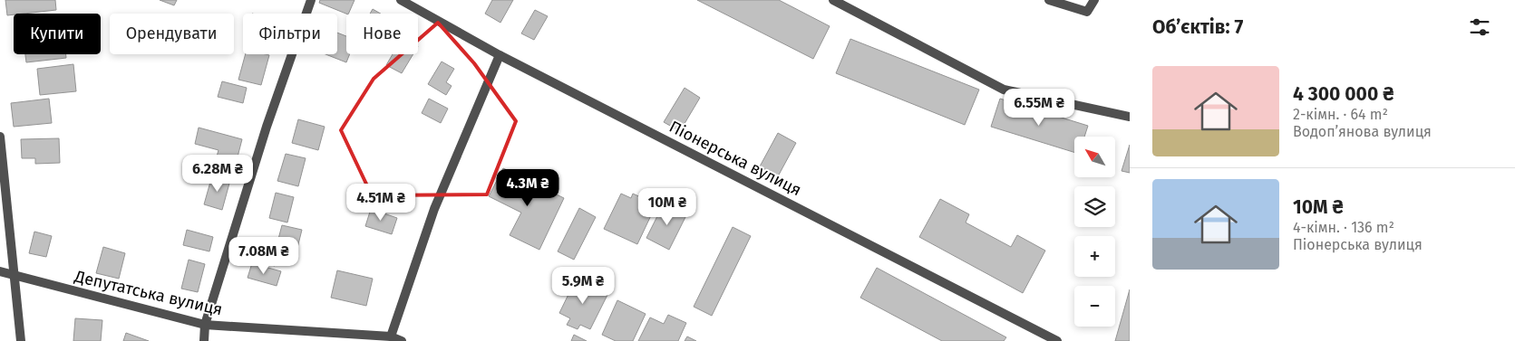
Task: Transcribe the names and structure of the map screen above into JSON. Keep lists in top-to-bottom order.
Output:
{
  "streets": {
    "street": ["Піонерська вулиця", "Депутатська вулиця"]
  },
  "north": "top left",
  "page": {
    "heading": "Об’єктів: 7",
    "chip": [
      "Купити",
      "Орендувати",
      "Фільтри",
      "Нове"
    ],
    "list": [
      {
        "name": "4 300 000 ₴",
        "note": "2-кімн. · 64 m² · Водоп’янова вулиця"
      },
      {
        "name": "10M ₴",
        "note": "4-кімн. · 136 m² · Піонерська вулиця"
      }
    ],
    "price": [
      "6.55M ₴",
      "6.28M ₴",
      "4.3M ₴",
      "4.51M ₴",
      "10M ₴",
      "7.08M ₴",
      "5.9M ₴"
    ],
    "map_buttons": ["+", "−"]
  }
}
